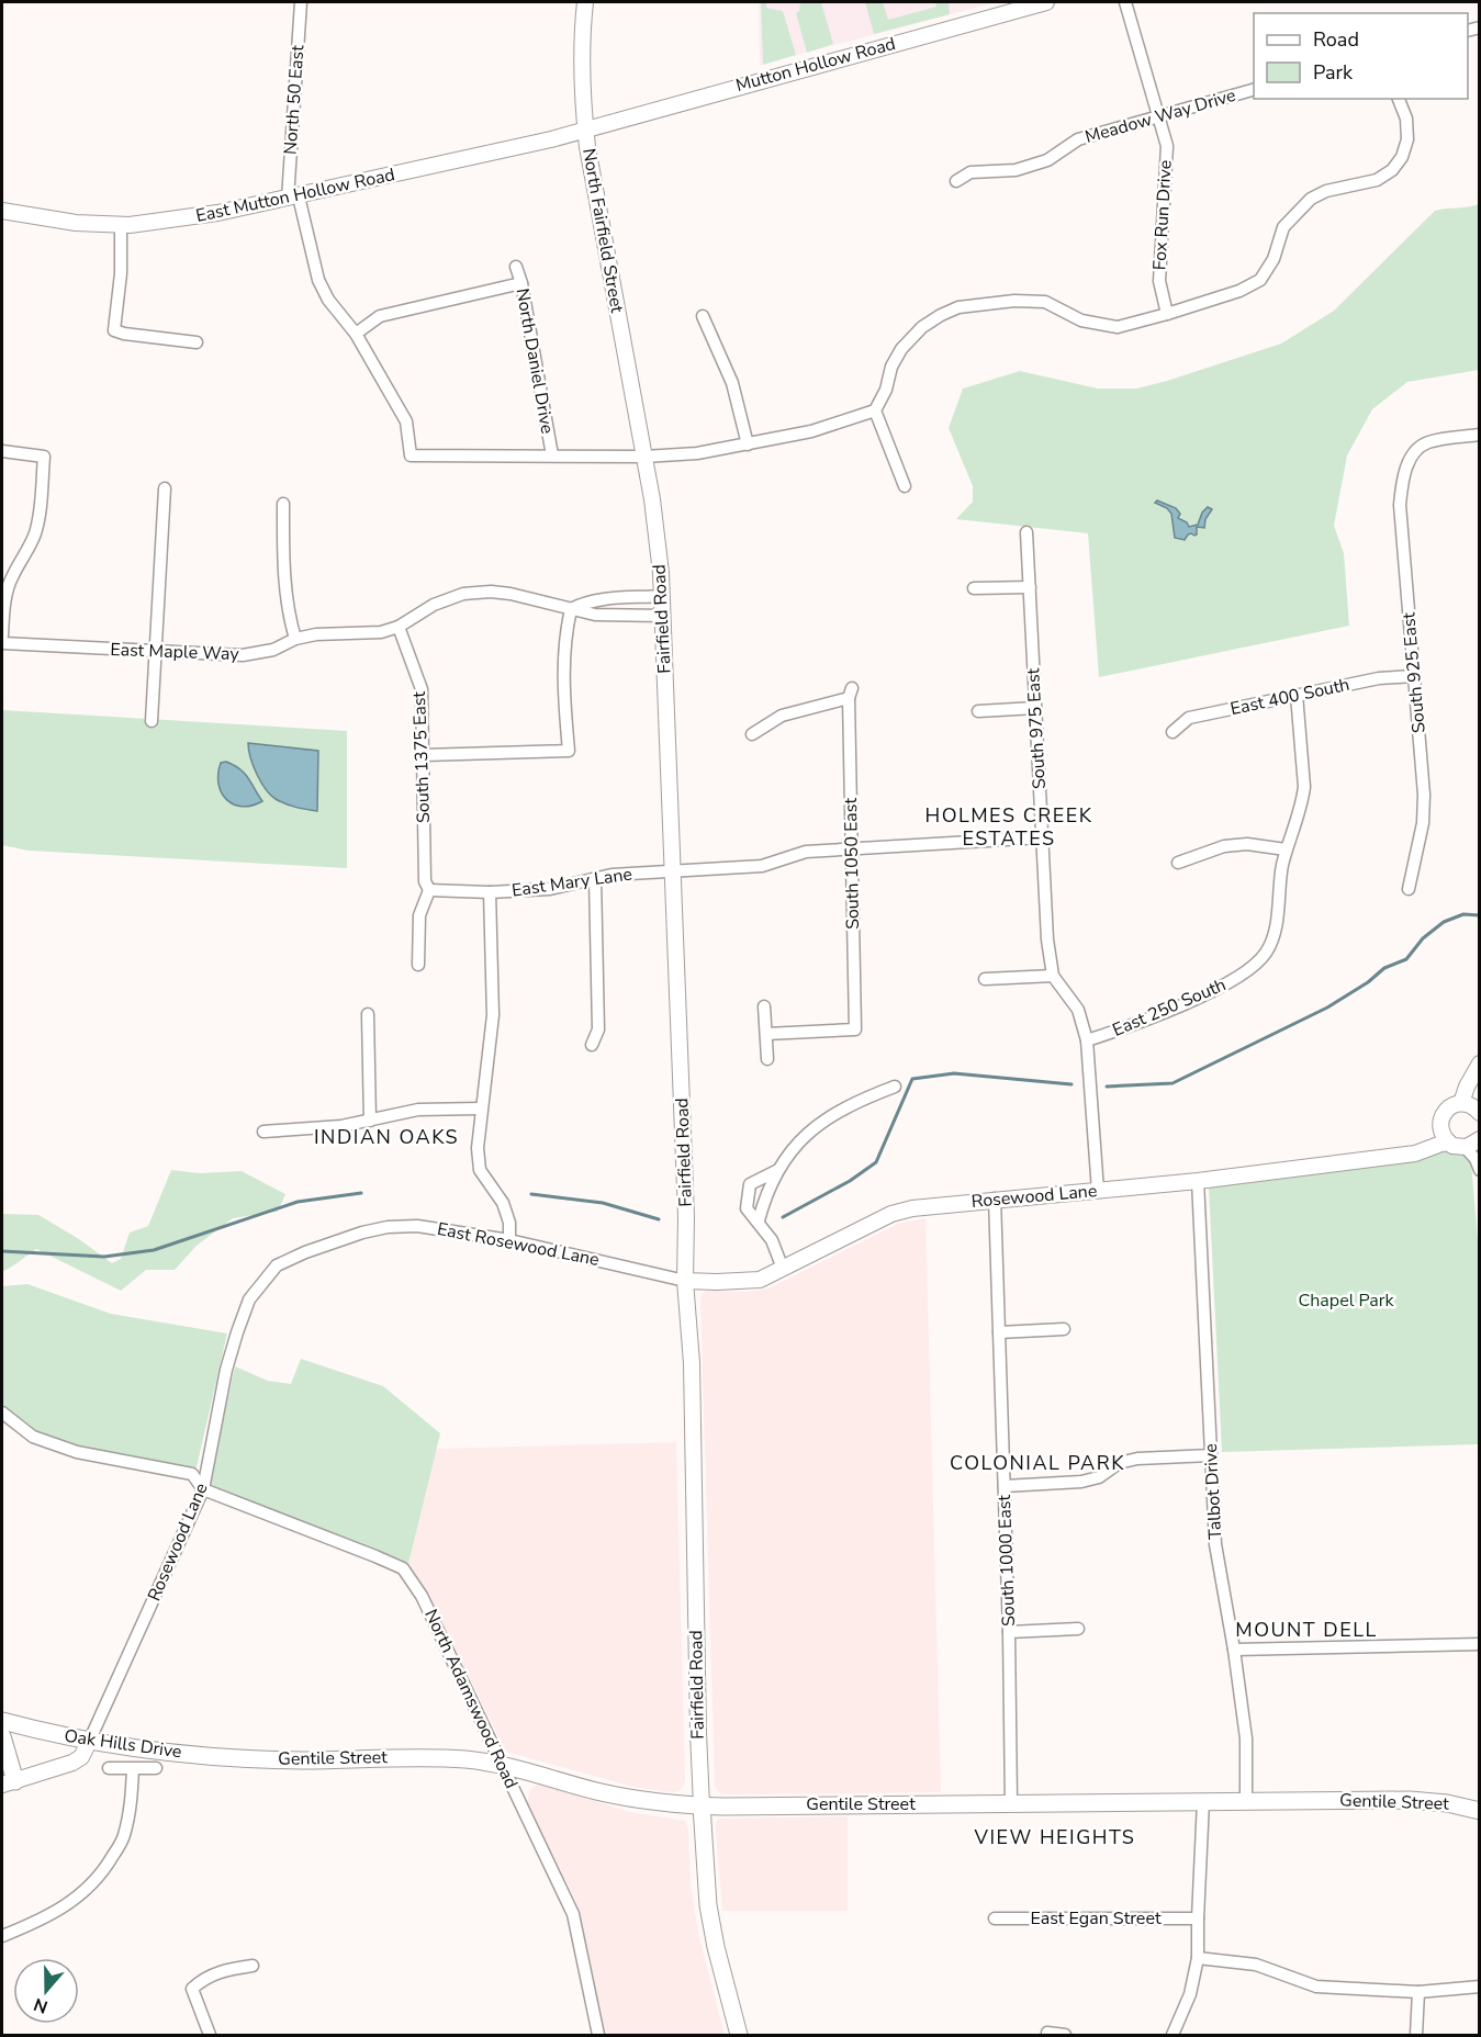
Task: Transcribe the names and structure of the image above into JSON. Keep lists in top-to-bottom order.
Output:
{
  "streets": {
    "main road": ["Fairfield Road", "Oak Hills Drive", "Gentile Street"],
    "street": [
      "Mutton Hollow Road",
      "North 50 East",
      "Meadow Way Drive",
      "East Mutton Hollow Road",
      "Fox Run Drive",
      "North Fairfield Street",
      "North Daniel Drive",
      "East Maple Way",
      "South 925 East",
      "East 400 South",
      "South 975 East",
      "South 1375 East",
      "South 1050 East",
      "East Mary Lane",
      "East 250 South",
      "Rosewood Lane",
      "East Rosewood Lane",
      "Talbot Drive",
      "South 1000 East",
      "North Adamswood Road",
      "East Egan Street"
    ]
  },
  "crossings": [
    ["Mutton Hollow Road", "East Mutton Hollow Road"],
    ["Mutton Hollow Road", "North Fairfield Street"],
    ["North 50 East", "East Mutton Hollow Road"],
    ["North 50 East", "North Daniel Drive"],
    ["Meadow Way Drive", "Fox Run Drive"],
    ["East Mutton Hollow Road", "North Fairfield Street"],
    ["North Fairfield Street", "Fairfield Road"],
    ["Fairfield Road", "East Maple Way"],
    ["Fairfield Road", "East Mary Lane"],
    ["Fairfield Road", "Rosewood Lane"],
    ["Fairfield Road", "East Rosewood Lane"],
    ["Fairfield Road", "Gentile Street"],
    ["East Maple Way", "South 1375 East"],
    ["South 925 East", "East 400 South"],
    ["South 975 East", "East Mary Lane"],
    ["South 975 East", "East 250 South"],
    ["South 975 East", "Rosewood Lane"],
    ["South 1375 East", "East Mary Lane"],
    ["South 1050 East", "East Mary Lane"],
    ["Rosewood Lane", "East Rosewood Lane"],
    ["Rosewood Lane", "Talbot Drive"],
    ["Rosewood Lane", "South 1000 East"],
    ["Rosewood Lane", "North Adamswood Road"],
    ["Rosewood Lane", "Oak Hills Drive"],
    ["Talbot Drive", "Gentile Street"],
    ["South 1000 East", "Gentile Street"],
    ["North Adamswood Road", "Gentile Street"],
    ["Oak Hills Drive", "Gentile Street"]
  ],
  "districts": [
    "HOLMES CREEK ESTATES",
    "INDIAN OAKS",
    "COLONIAL PARK",
    "MOUNT DELL",
    "VIEW HEIGHTS"
  ],
  "parks": ["Chapel Park"],
  "legend": ["Road", "Park"],
  "north": "bottom"
}
